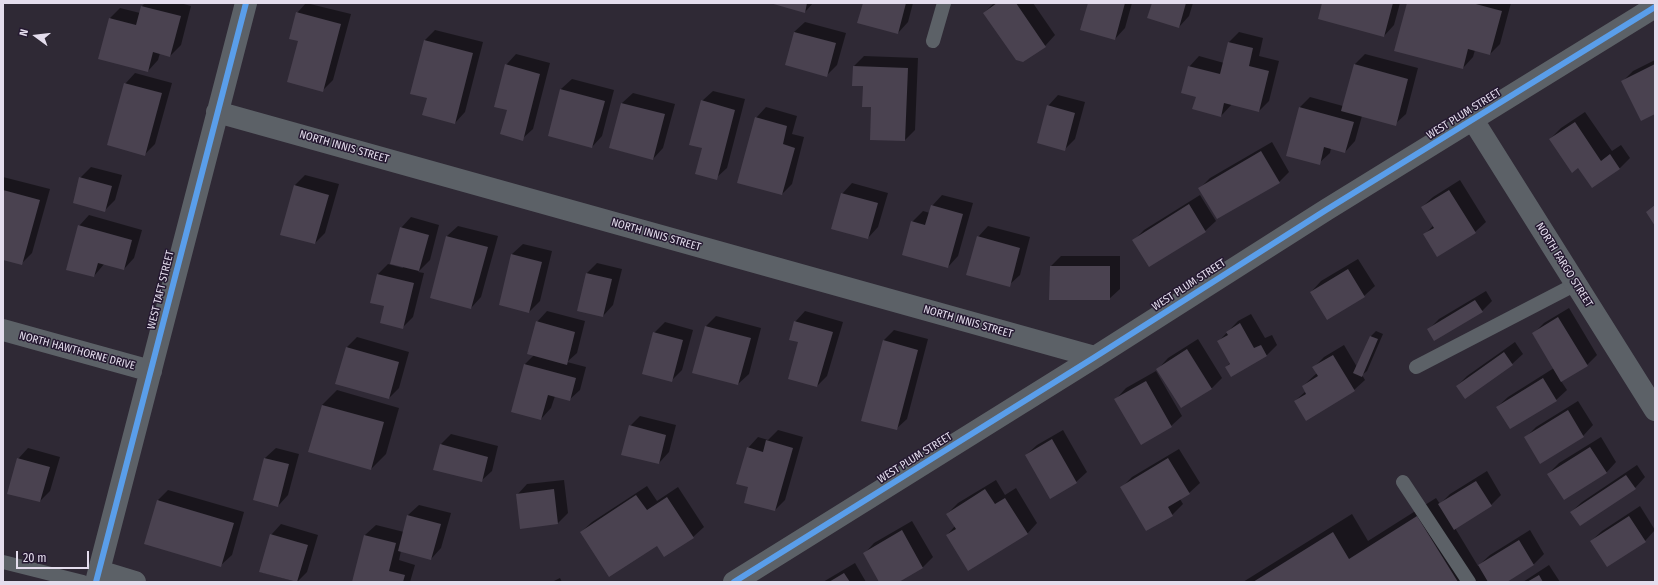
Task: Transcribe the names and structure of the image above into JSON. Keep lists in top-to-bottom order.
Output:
{
  "streets": {
    "street": [
      "WEST PLUM STREET",
      "NORTH INNIS STREET",
      "NORTH FARGO STREET",
      "WEST TAFT STREET",
      "NORTH HAWTHORNE DRIVE"
    ]
  },
  "crossings": [
    ["WEST PLUM STREET", "NORTH INNIS STREET"],
    ["WEST PLUM STREET", "NORTH FARGO STREET"],
    ["NORTH INNIS STREET", "WEST TAFT STREET"],
    ["WEST TAFT STREET", "NORTH HAWTHORNE DRIVE"]
  ],
  "scale_bar": "20 m",
  "north": "left"
}
